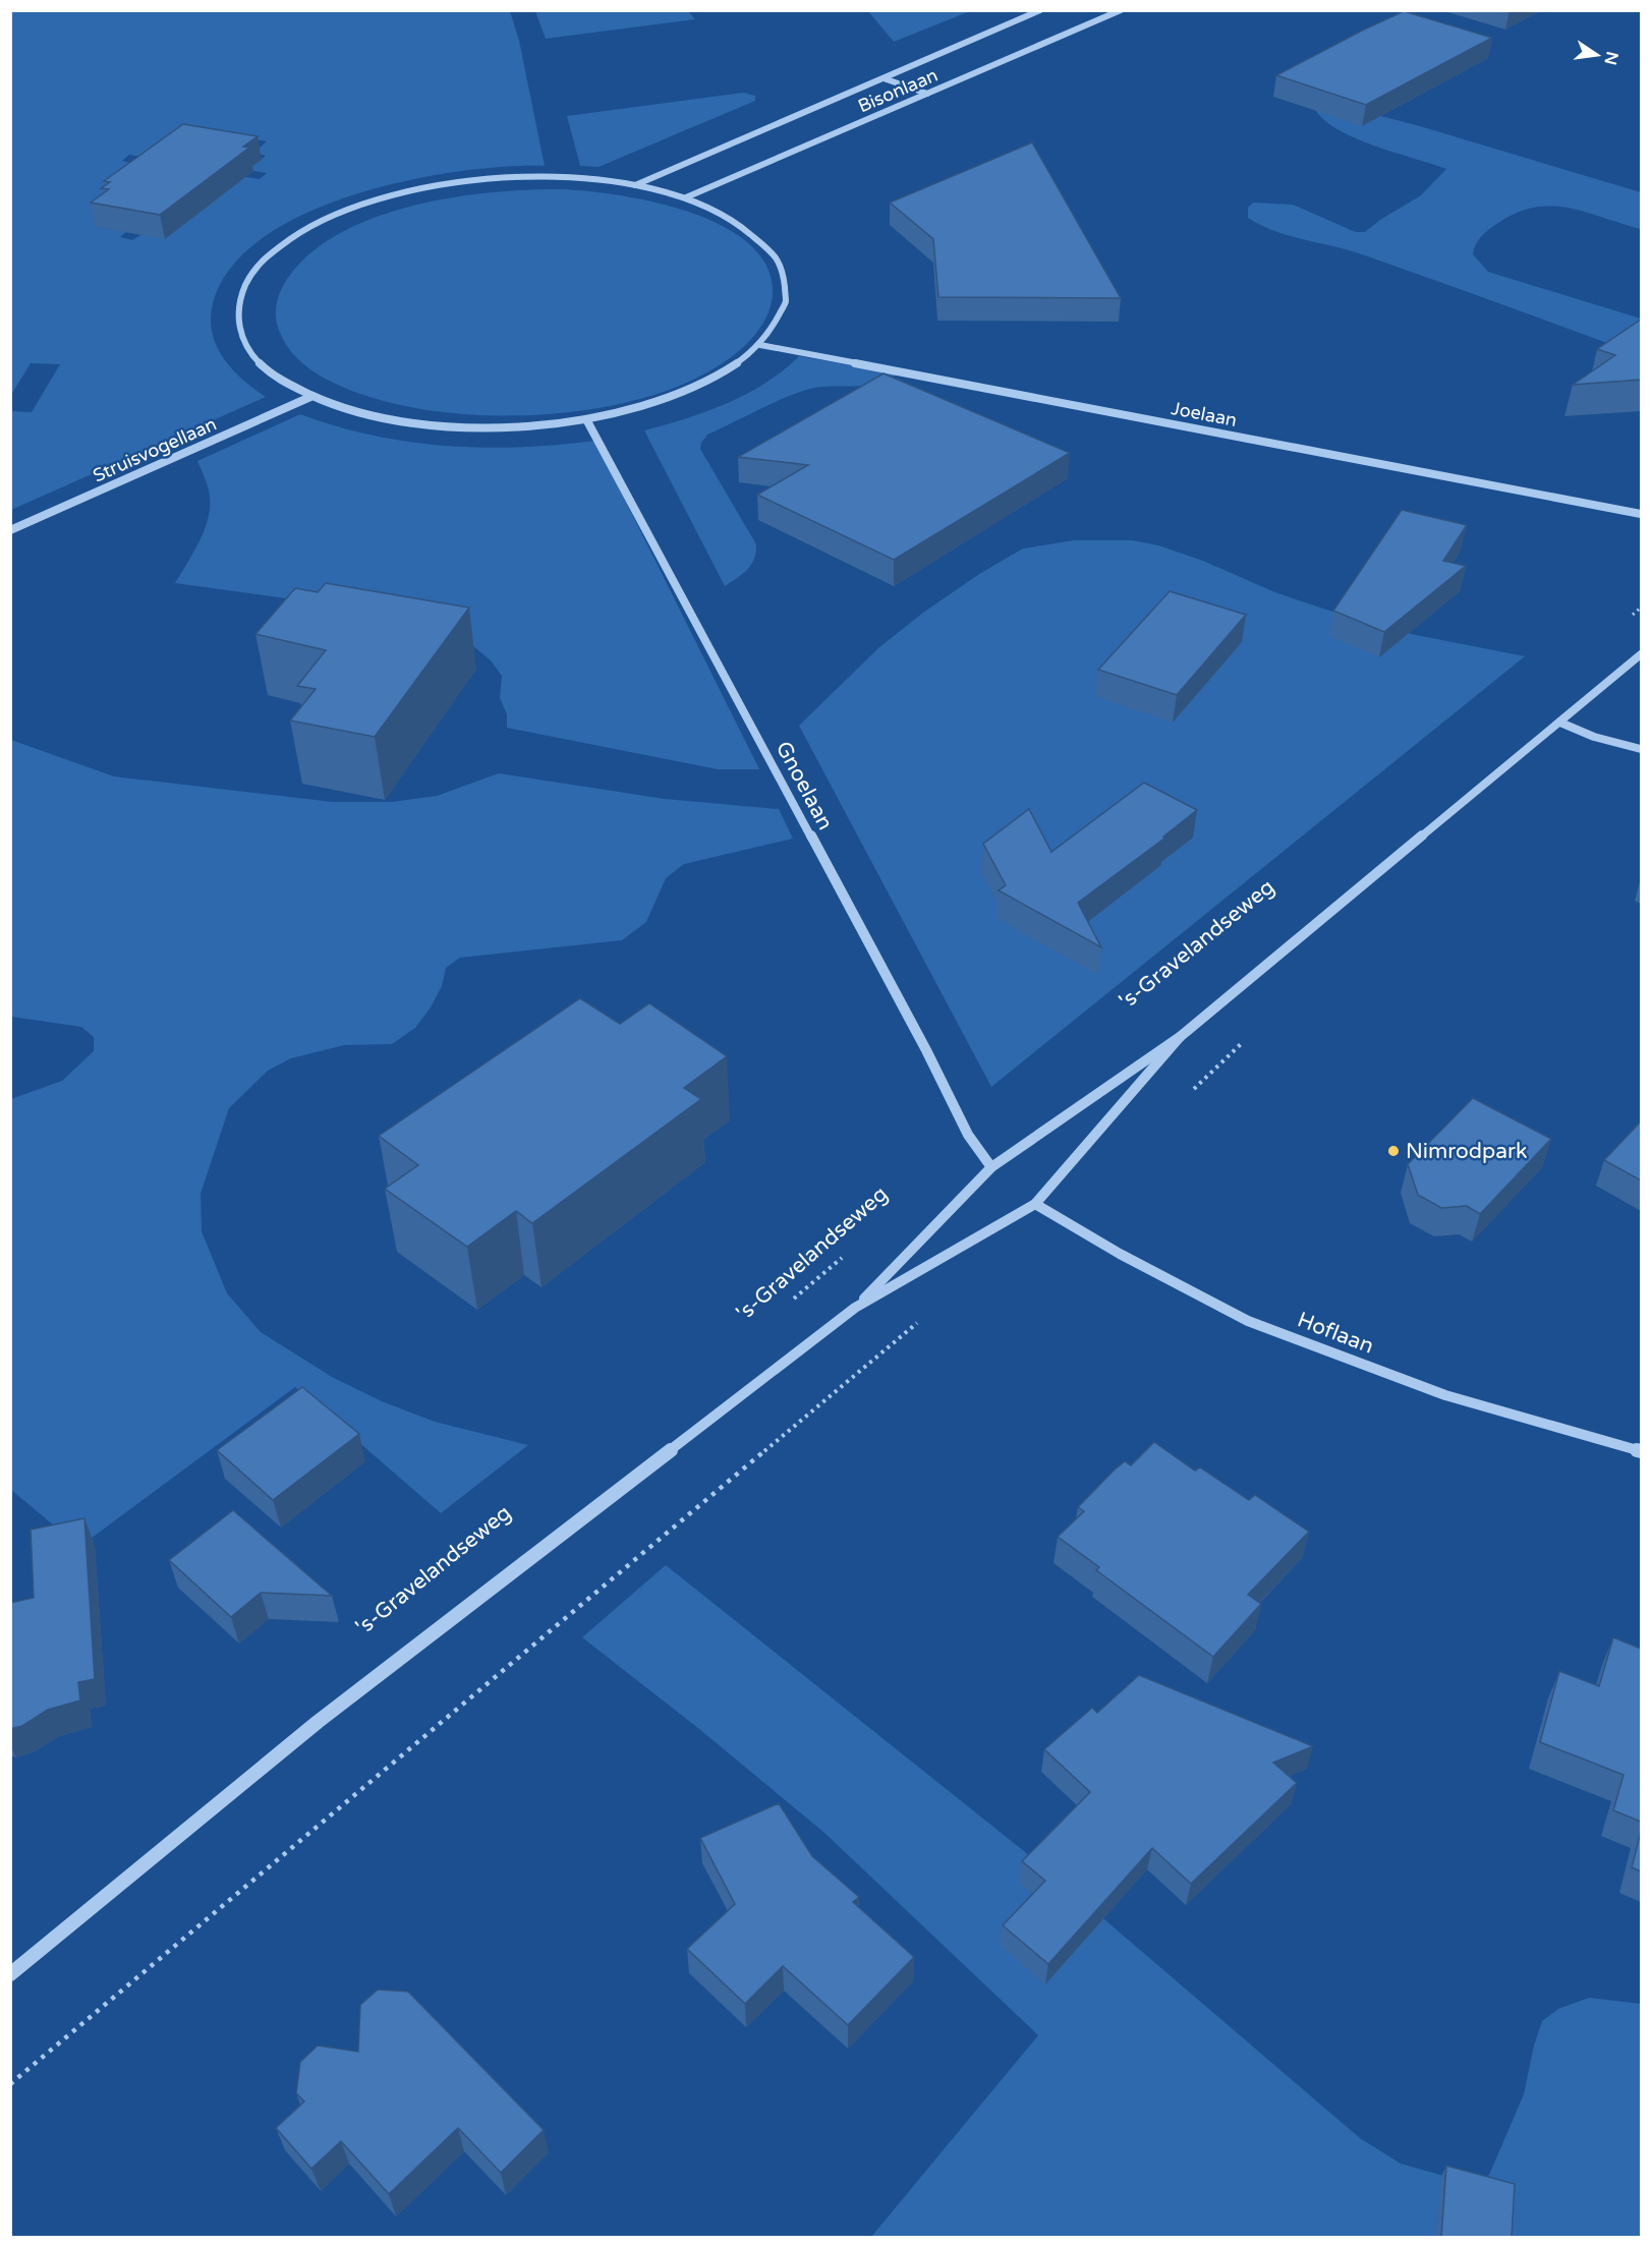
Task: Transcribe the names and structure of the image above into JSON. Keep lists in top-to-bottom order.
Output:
{
  "streets": {
    "street": [
      "Bisonlaan",
      "Joelaan",
      "Struisvogellaan",
      "Gnoelaan",
      "Hoflaan"
    ],
    "path": ["'s-Gravelandseweg"]
  },
  "places": ["Nimrodpark"],
  "north": "right"
}
